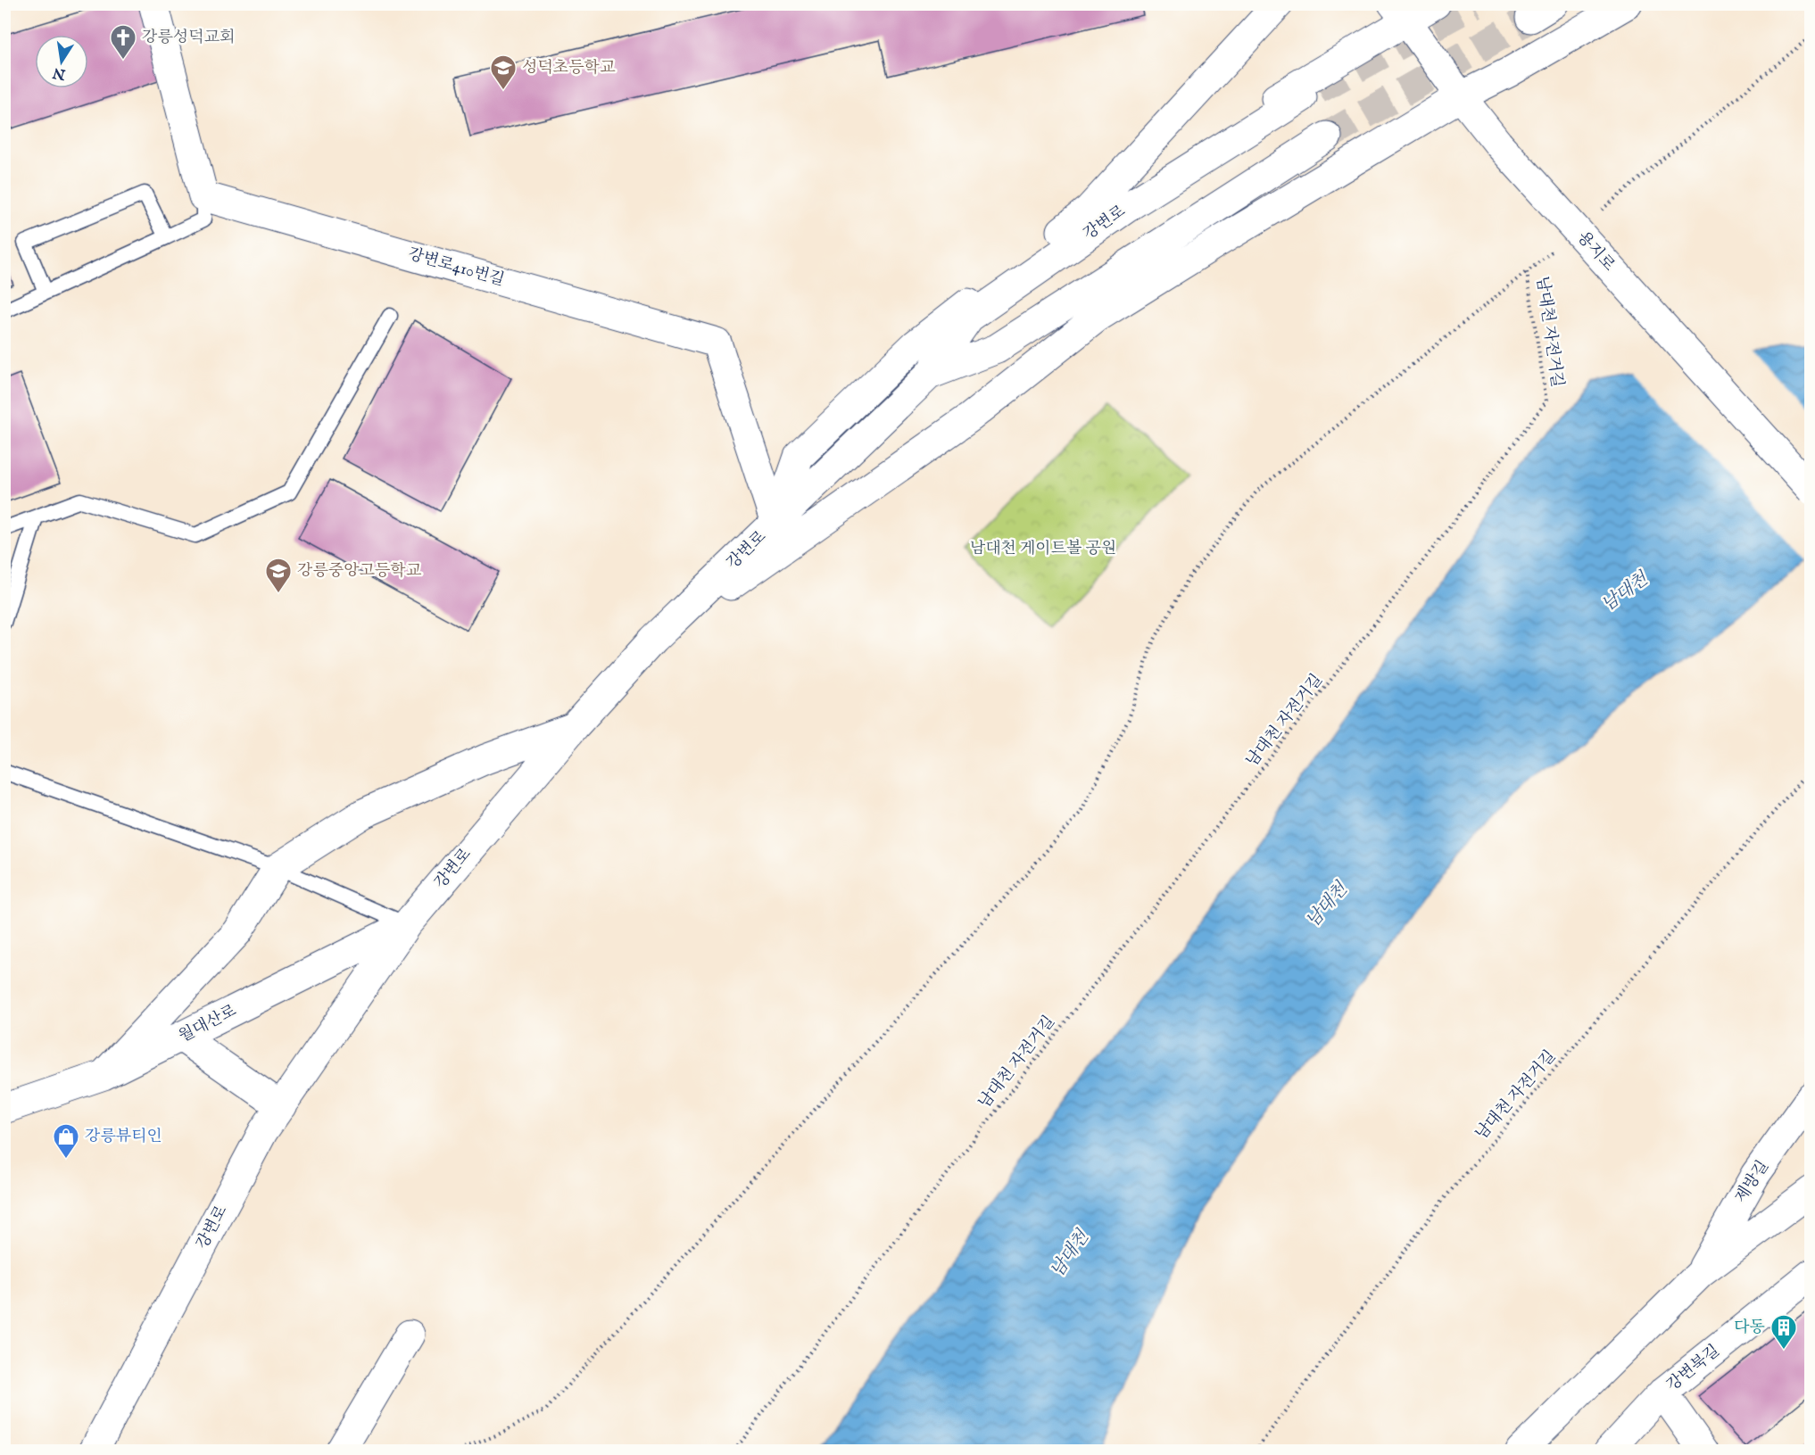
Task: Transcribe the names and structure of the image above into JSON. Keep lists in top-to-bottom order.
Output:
{
  "streets": {
    "street": [
      "강변로",
      "용지로",
      "강변로410번길",
      "월대산로",
      "제방길",
      "강변북길"
    ],
    "path": ["남대천 자전거길"]
  },
  "crossings": [
    ["강변로", "강변로410번길"],
    ["강변로", "월대산로"]
  ],
  "water": ["남대천"],
  "parks": ["남대천 게이트볼 공원"],
  "places": {
    "church": ["강릉성덕교회"],
    "school or university": ["성덕초등학교", "강릉중앙고등학교"],
    "shop": ["강릉뷰티인"],
    "building": ["다동"]
  },
  "north": "bottom"
}
